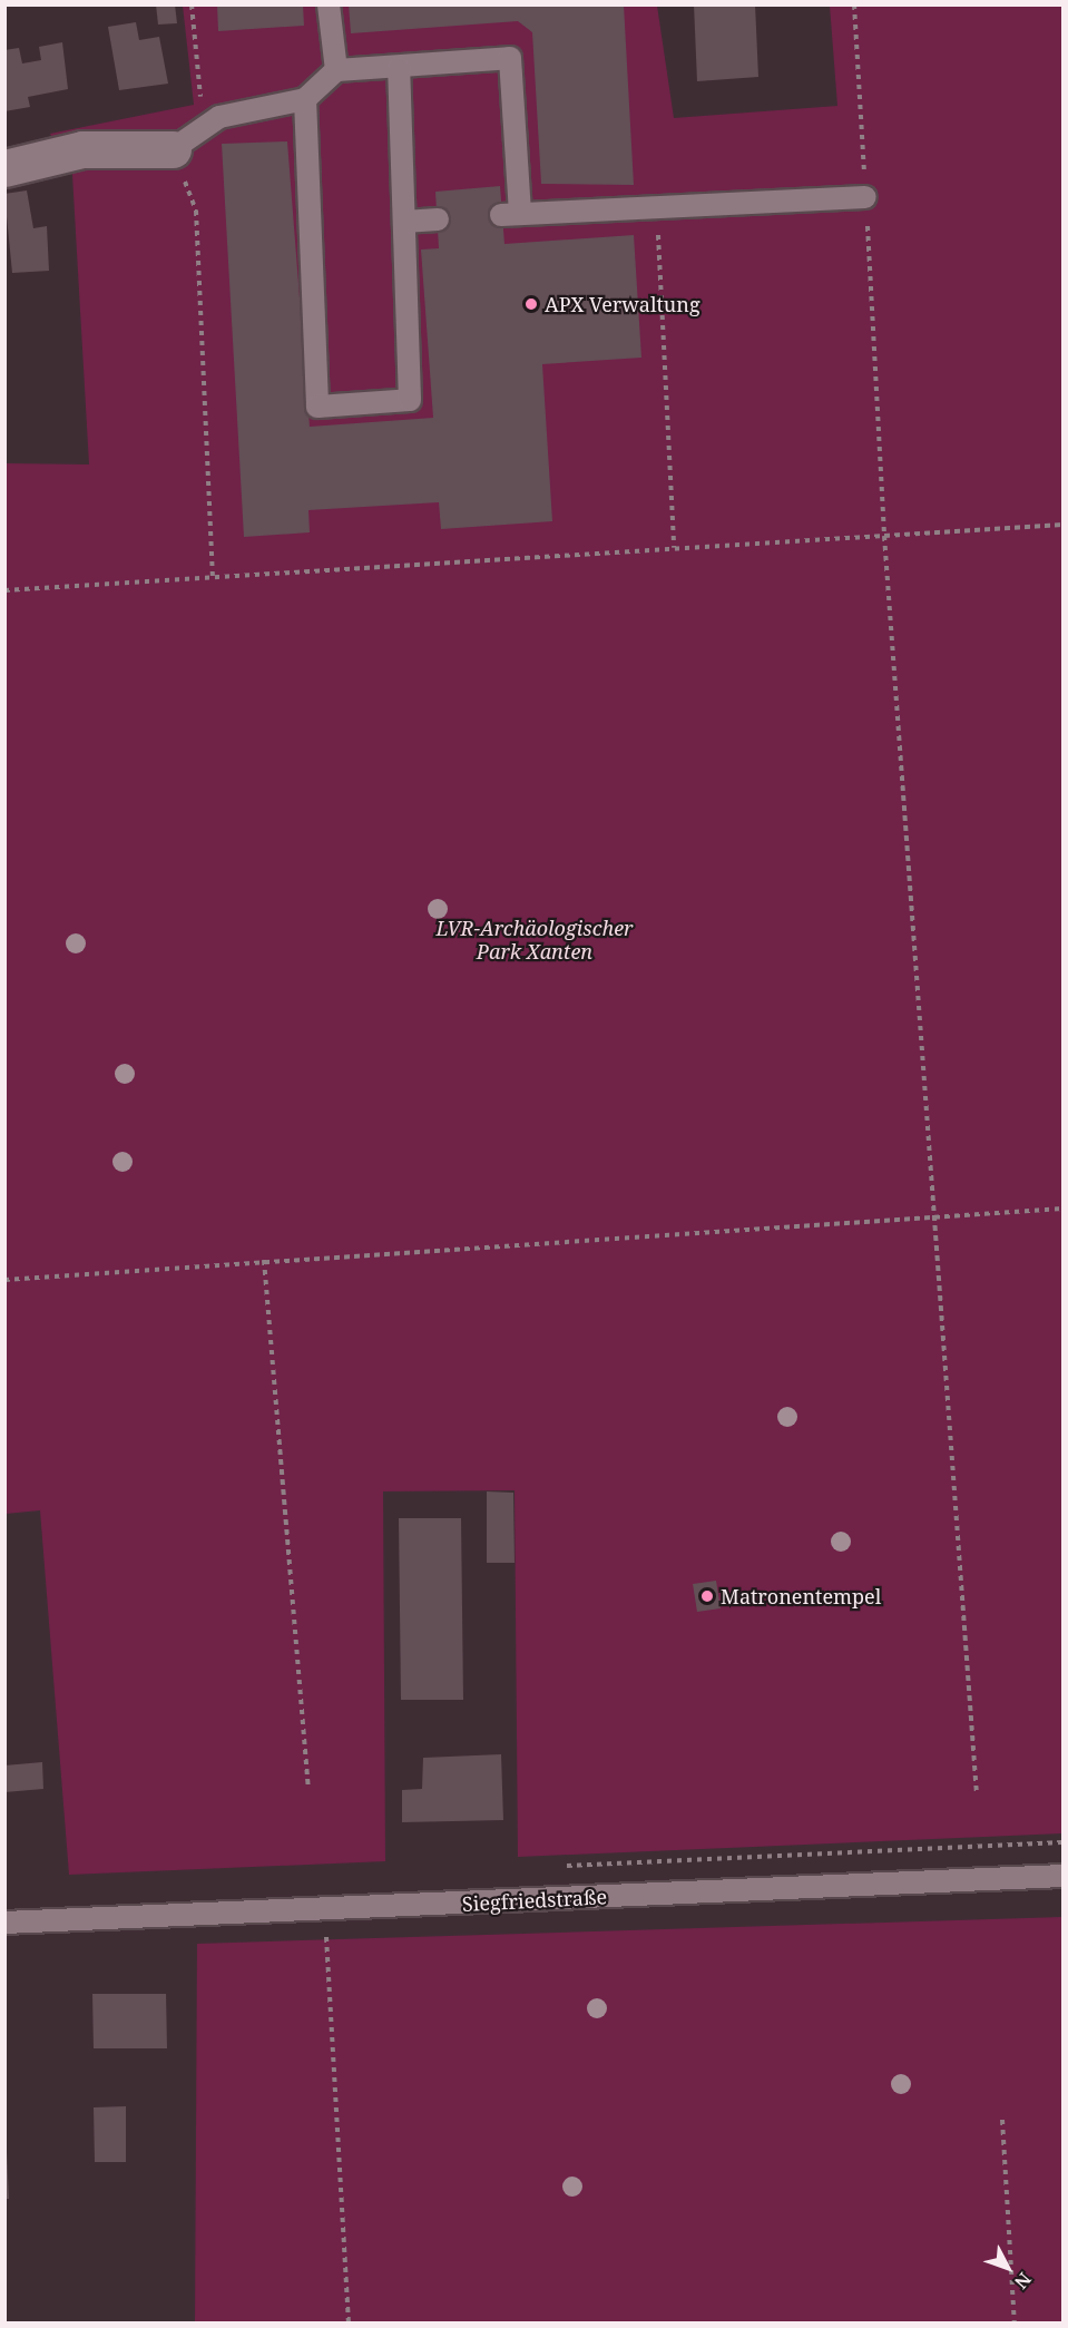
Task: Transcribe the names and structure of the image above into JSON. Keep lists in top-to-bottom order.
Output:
{
  "streets": {
    "lane": ["Siegfriedstraße"]
  },
  "parks": ["LVR-Archäologischer Park Xanten"],
  "places": ["APX Verwaltung", "Matronentempel"],
  "north": "bottom right"
}
